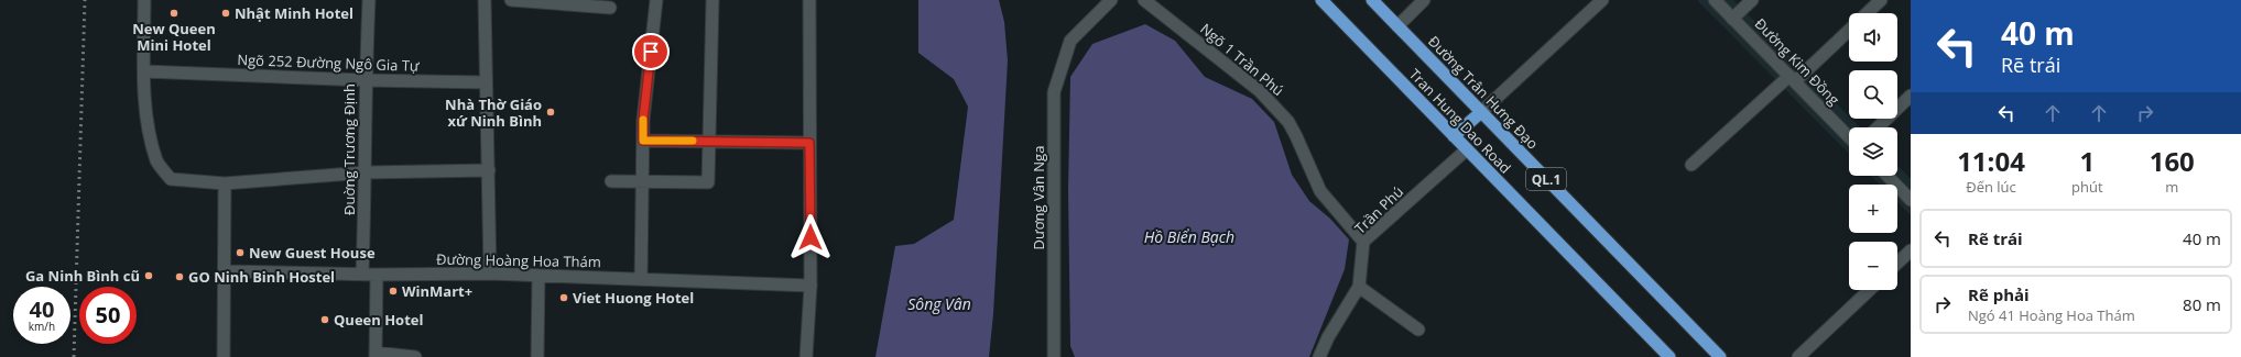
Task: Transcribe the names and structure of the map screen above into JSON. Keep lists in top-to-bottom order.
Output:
{
  "streets": {
    "highway": ["Đường Trân Hưng Đạo", "Tran Hung Dao Road", "QL.1"],
    "street": [
      "Ngõ 1 Trần Phú",
      "Đường Kim Đồng",
      "Ngõ 252 Đường Ngô Gia Tự",
      "Đuờng Trương Định",
      "Dương Vân Nga",
      "Trần Phú",
      "Đường Hoàng Hoa Thám"
    ]
  },
  "crossings": [
    ["Ngõ 1 Trần Phú", "Trần Phú"],
    ["Ngõ 252 Đường Ngô Gia Tự", "Đuờng Trương Định"],
    ["Tran Hung Dao Road", "Trần Phú"],
    ["Đuờng Trương Định", "Đường Hoàng Hoa Thám"]
  ],
  "water": ["Hồ Biển Bạch", "Sông Vân"],
  "places": [
    "New Queen Mini Hotel",
    "Nhật Minh Hotel",
    "Nhà Thờ Giáo xứ Ninh Bình",
    "New Guest House",
    "Ga Ninh Bình cũ",
    "GO Ninh Binh Hostel",
    "WinMart+",
    "Viet Huong Hotel",
    "Queen Hotel"
  ],
  "page": {
    "turn": ["40 m", "Rẽ trái"],
    "map_buttons": ["+", "−"],
    "eta": [
      "11:04",
      "Đến lúc",
      "1",
      "phút",
      "160",
      "m"
    ],
    "list": [
      {
        "name": "Rẽ trái",
        "value": "40 m"
      },
      {
        "name": "Rẽ phải",
        "note": "Ngó 41 Hoàng Hoa Thám",
        "value": "80 m"
      }
    ],
    "speed": "40 km/h",
    "limit": "50"
  }
}
